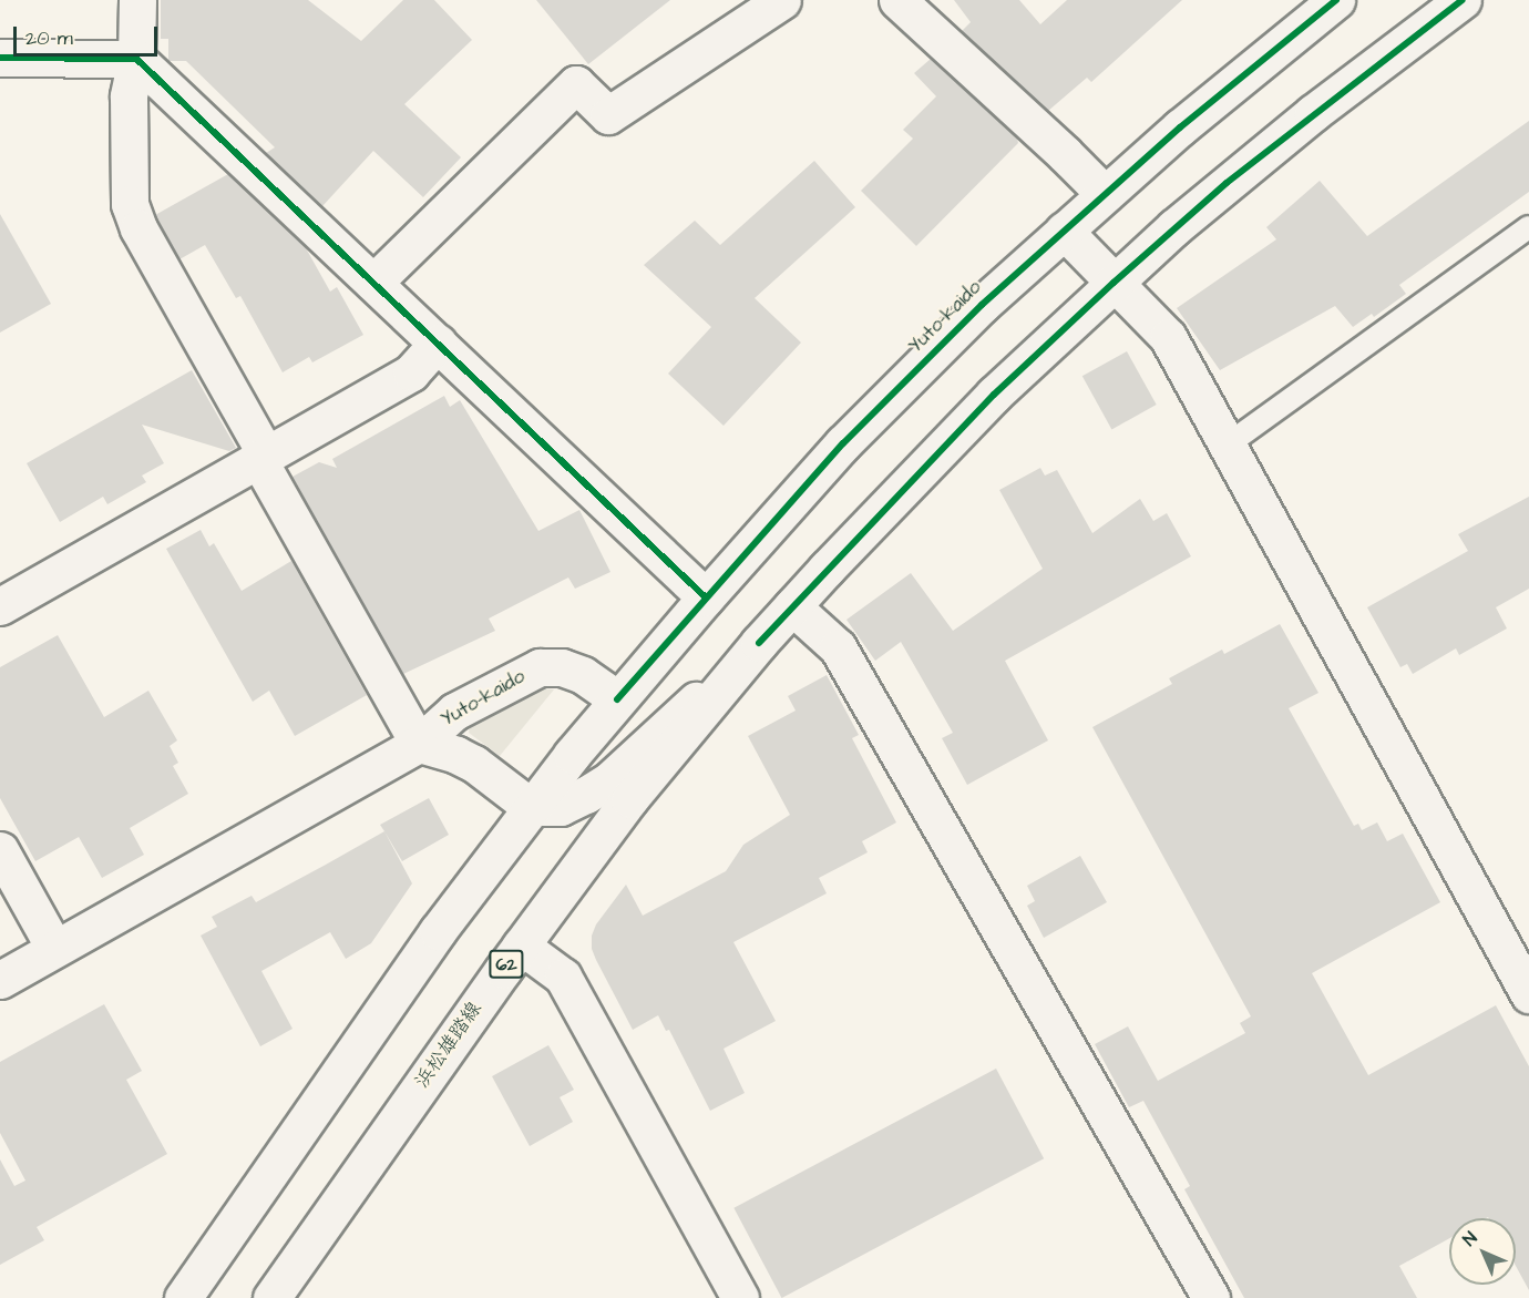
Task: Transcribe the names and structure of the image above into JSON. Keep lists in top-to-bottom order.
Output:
{
  "streets": {
    "street": ["Yuto-kaido", "62", "浜松雄踏線"]
  },
  "crossings": [
    ["62", "浜松雄踏線"]
  ],
  "scale_bar": "20 m",
  "north": "top left"
}
